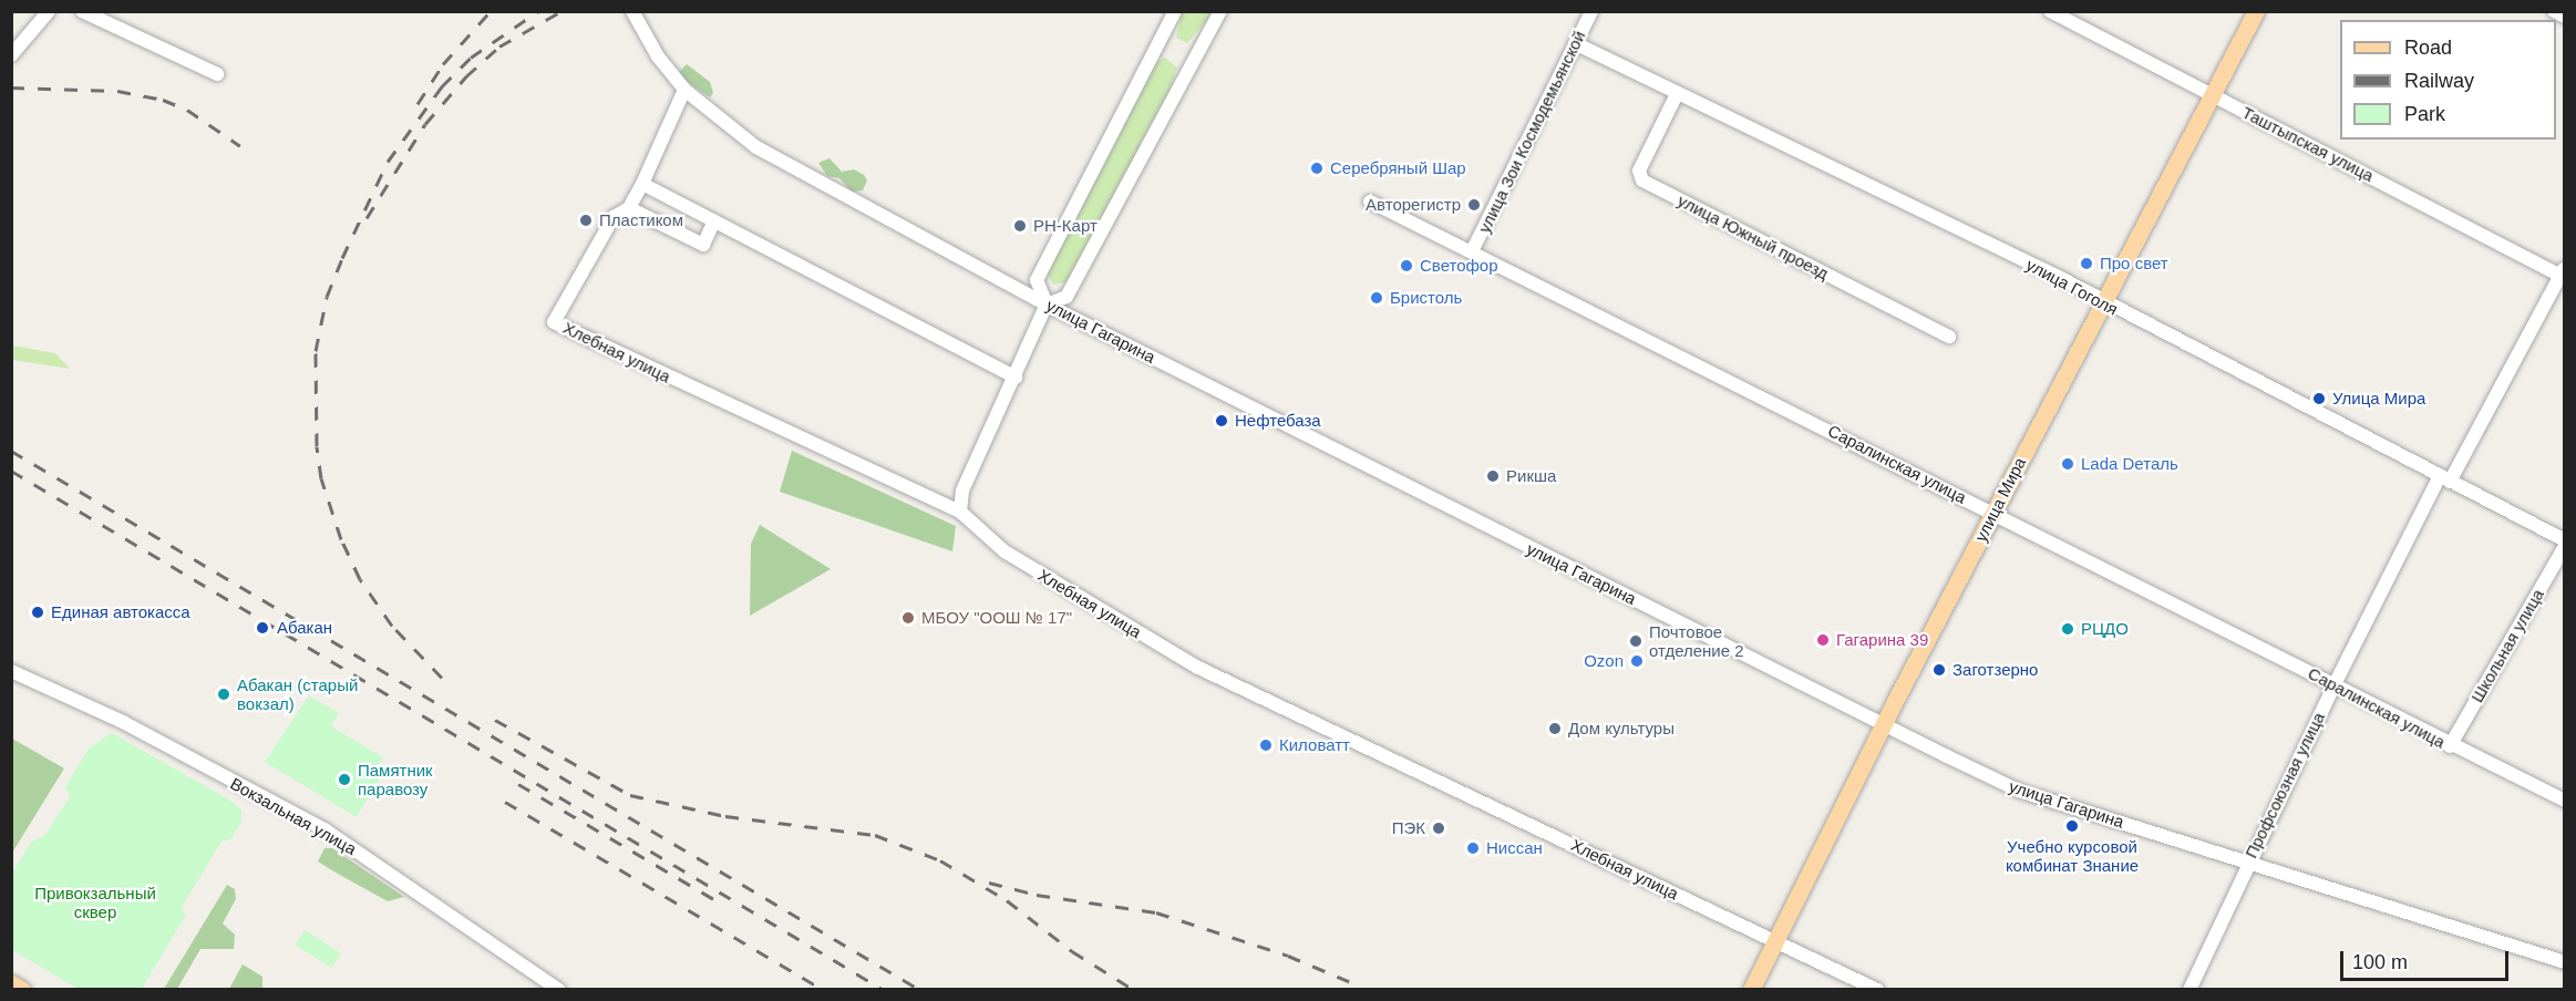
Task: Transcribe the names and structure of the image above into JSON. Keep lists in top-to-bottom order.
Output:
{
  "streets": {
    "main road": ["улица Мира"],
    "street": [
      "улица Зои Космодемьянской",
      "Таштыпская улица",
      "улица Южный проезд",
      "улица Гоголя",
      "улица Гагарина",
      "Хлебная улица",
      "Саралинская улица",
      "Школьная улица",
      "Профсоюзная улица",
      "Вокзальная улица"
    ]
  },
  "crossings": [
    ["улица Зои Космодемьянской", "улица Гоголя"],
    ["улица Зои Космодемьянской", "Саралинская улица"],
    ["Таштыпская улица", "улица Мира"],
    ["Таштыпская улица", "Профсоюзная улица"],
    ["улица Южный проезд", "улица Гоголя"],
    ["улица Гоголя", "улица Мира"],
    ["улица Гоголя", "Профсоюзная улица"],
    ["улица Гагарина", "Хлебная улица"],
    ["улица Гагарина", "улица Мира"],
    ["улица Гагарина", "Профсоюзная улица"],
    ["Хлебная улица", "улица Мира"],
    ["Саралинская улица", "улица Мира"],
    ["Саралинская улица", "Школьная улица"],
    ["Саралинская улица", "Профсоюзная улица"]
  ],
  "parks": ["Привокзальный сквер"],
  "places": [
    "Серебряный Шар",
    "Авторегистр",
    "Пластиком",
    "РН-Карт",
    "Про свет",
    "Светофор",
    "Бристоль",
    "Улица Мира",
    "Нефтебаза",
    "Lada Dеталь",
    "Рикша",
    "Единая автокасса",
    "МБОУ \"ООШ № 17\"",
    "Абакан",
    "РЦДО",
    "Гагарина 39",
    "Почтовое отделение 2",
    "Ozon",
    "Заготзерно",
    "Абакан (старый вокзал)",
    "Дом культуры",
    "Киловатт",
    "Памятник паравозу",
    "Учебно курсовой комбинат Знание",
    "ПЭК",
    "Ниссан"
  ],
  "legend": ["Road", "Railway", "Park"],
  "scale_bar": "100 m"
}
